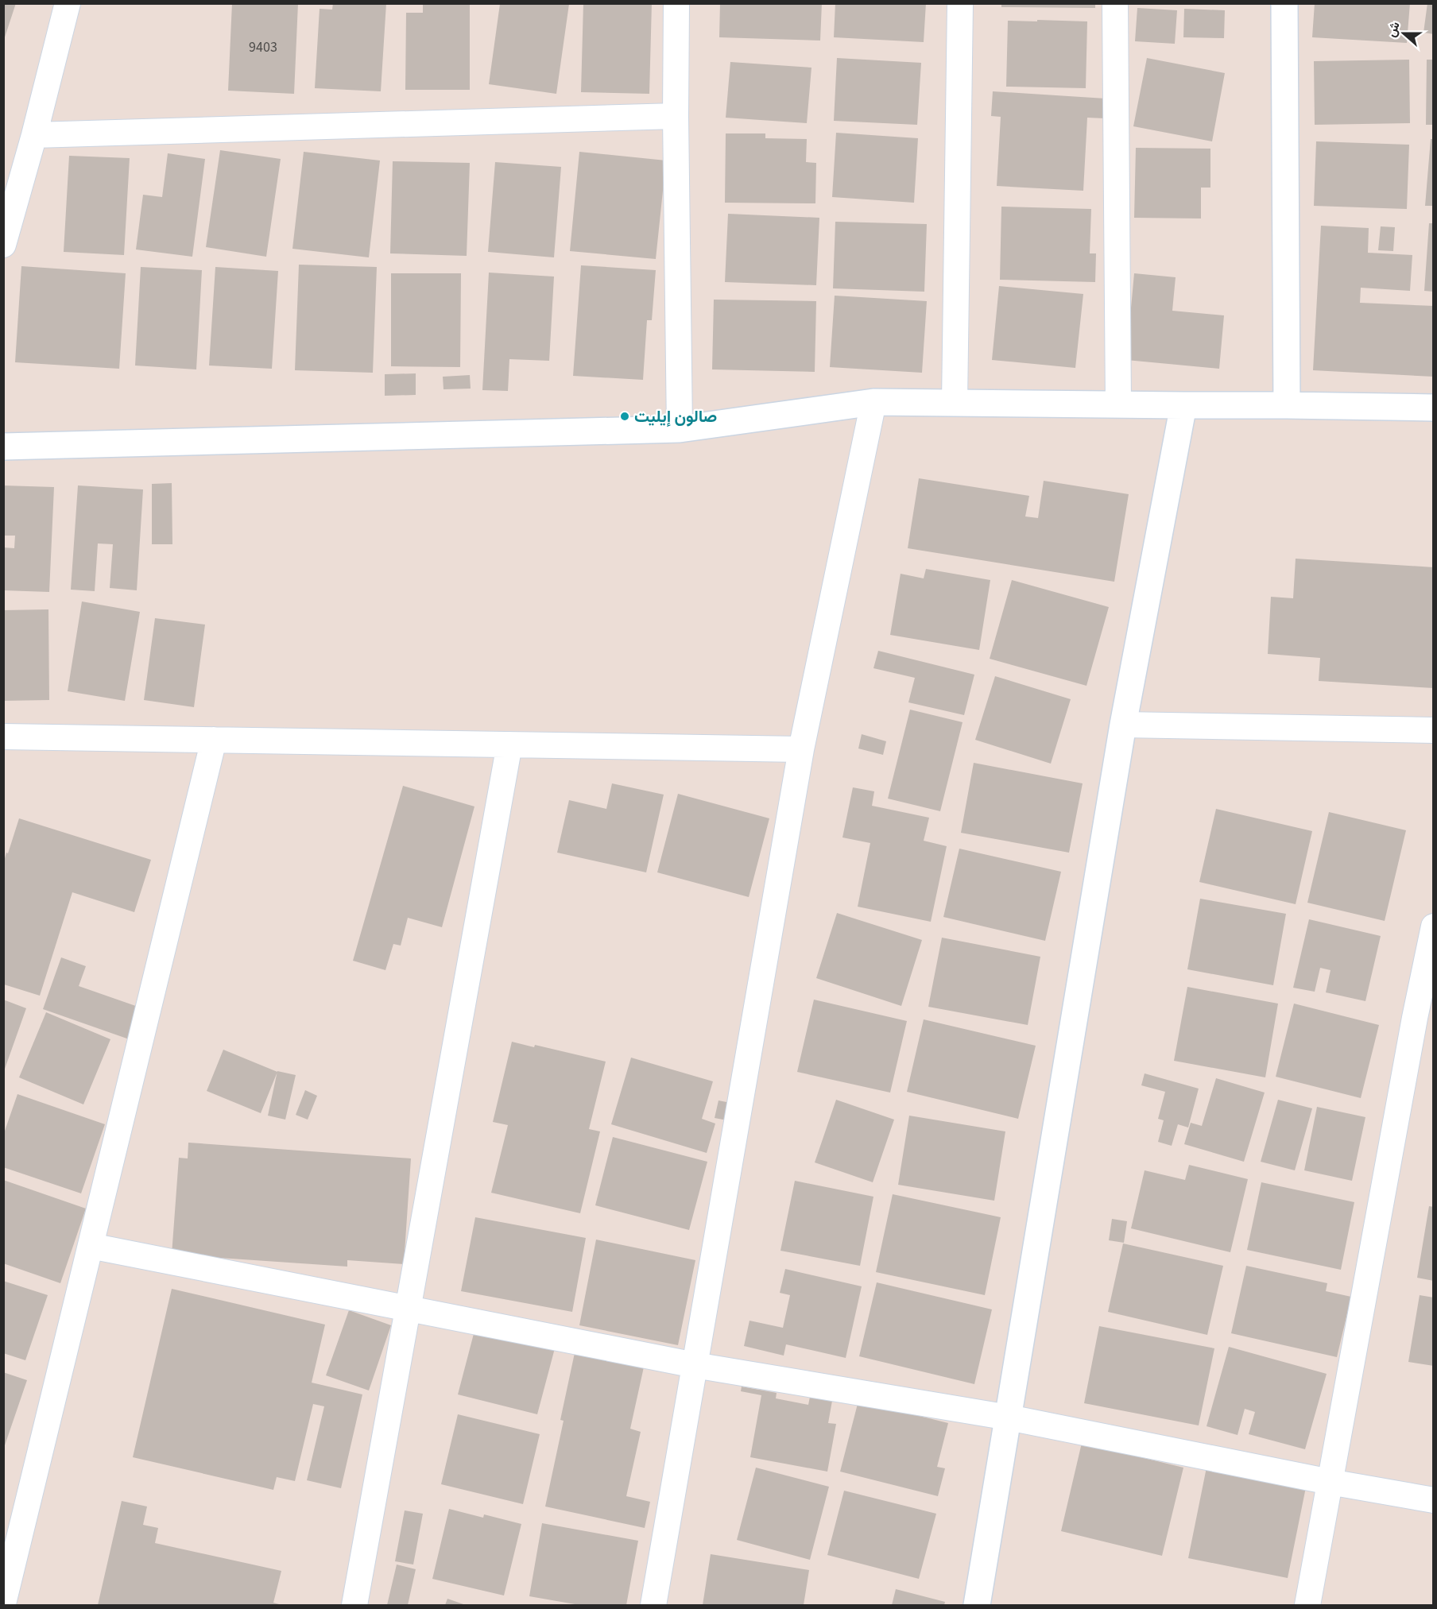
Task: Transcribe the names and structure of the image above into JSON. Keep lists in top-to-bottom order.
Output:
{
  "places": ["صالون إيليت"],
  "house_numbers": ["9403"],
  "north": "left"
}
